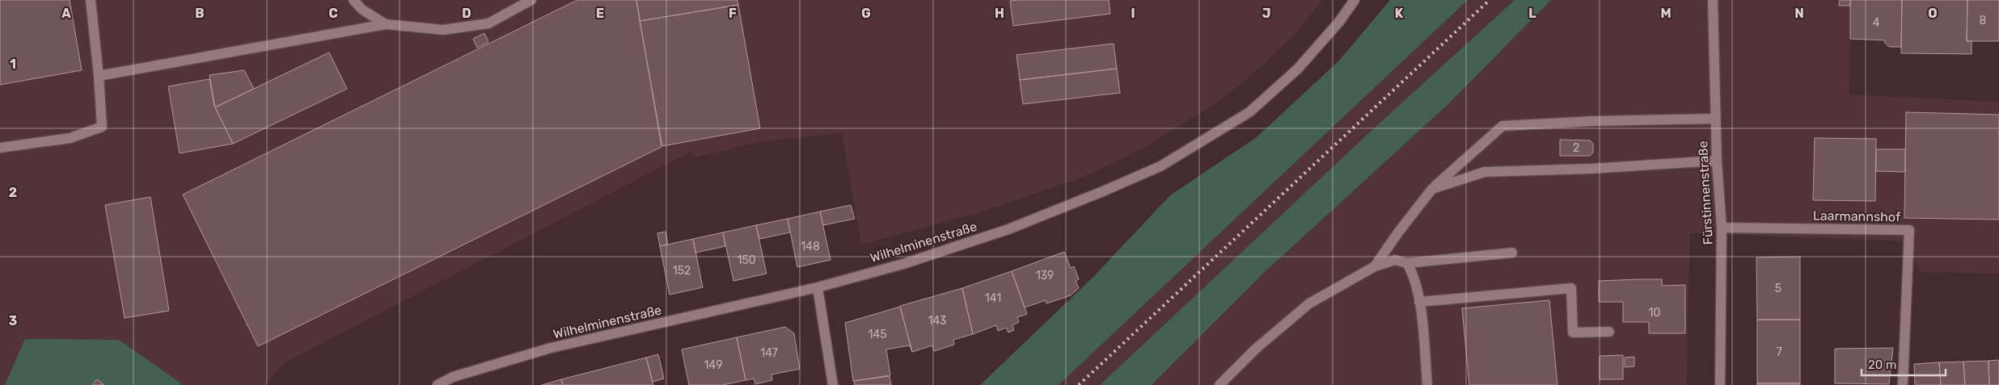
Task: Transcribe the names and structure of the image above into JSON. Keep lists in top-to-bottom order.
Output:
{
  "streets": {
    "street": ["Fürstinnenstraße", "Laarmannshof", "Wilhelminenstraße"]
  },
  "crossings": [
    ["Fürstinnenstraße", "Laarmannshof"]
  ],
  "house_numbers": [
    "8",
    "4",
    "2",
    "148",
    "150",
    "152",
    "139",
    "5",
    "141",
    "10",
    "143",
    "145",
    "7",
    "147",
    "149"
  ],
  "scale_bar": "20 m",
  "grid": {
    "columns": [
      "A",
      "B",
      "C",
      "D",
      "E",
      "F",
      "G",
      "H",
      "I",
      "J",
      "K",
      "L",
      "M",
      "N",
      "O"
    ],
    "rows": ["1", "2", "3"]
  }
}
